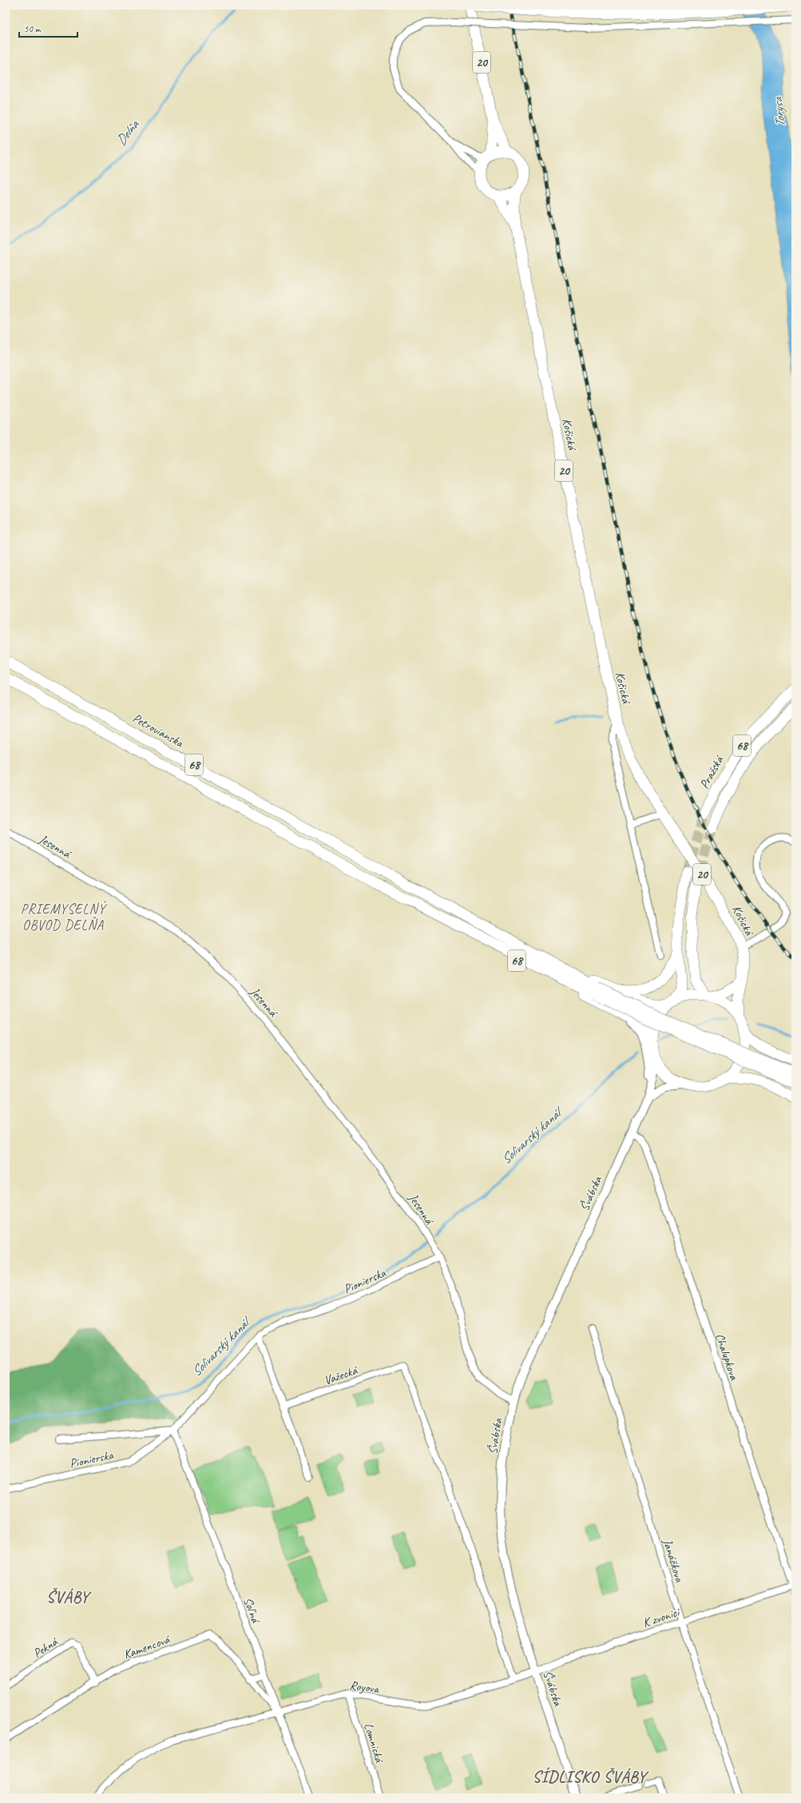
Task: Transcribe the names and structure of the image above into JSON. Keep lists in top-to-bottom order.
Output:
{
  "streets": {
    "main road": [
      "20",
      "Košická",
      "Petrovianska",
      "68",
      "Pražská"
    ],
    "street": [
      "Jesenná",
      "Švábska",
      "Pionierska",
      "Chalupkova",
      "Važecká",
      "Janáčkova",
      "Soľná",
      "K zvonici",
      "Kamencová",
      "Pekná",
      "Royova",
      "Lomnická"
    ]
  },
  "crossings": [
    ["20", "Košická"],
    ["Košická", "68"],
    ["Košická", "Švábska"],
    ["Petrovianska", "68"],
    ["68", "Švábska"],
    ["Jesenná", "Pionierska"],
    ["Švábska", "Chalupkova"],
    ["Švábska", "K zvonici"],
    ["Švábska", "Royova"],
    ["Pionierska", "Soľná"],
    ["Chalupkova", "K zvonici"],
    ["Važecká", "Royova"],
    ["Janáčkova", "K zvonici"],
    ["Soľná", "Kamencová"],
    ["Soľná", "Royova"],
    ["K zvonici", "Royova"],
    ["Kamencová", "Pekná"],
    ["Kamencová", "Royova"],
    ["Royova", "Lomnická"]
  ],
  "districts": ["PRIEMYSELNÝ OBVOD DELŇA", "ŠVÁBY", "SÍDLISKO ŠVÁBY"],
  "water": ["Torysa", "Delňa", "Solivarský kanál"],
  "scale_bar": "50 m"
}
